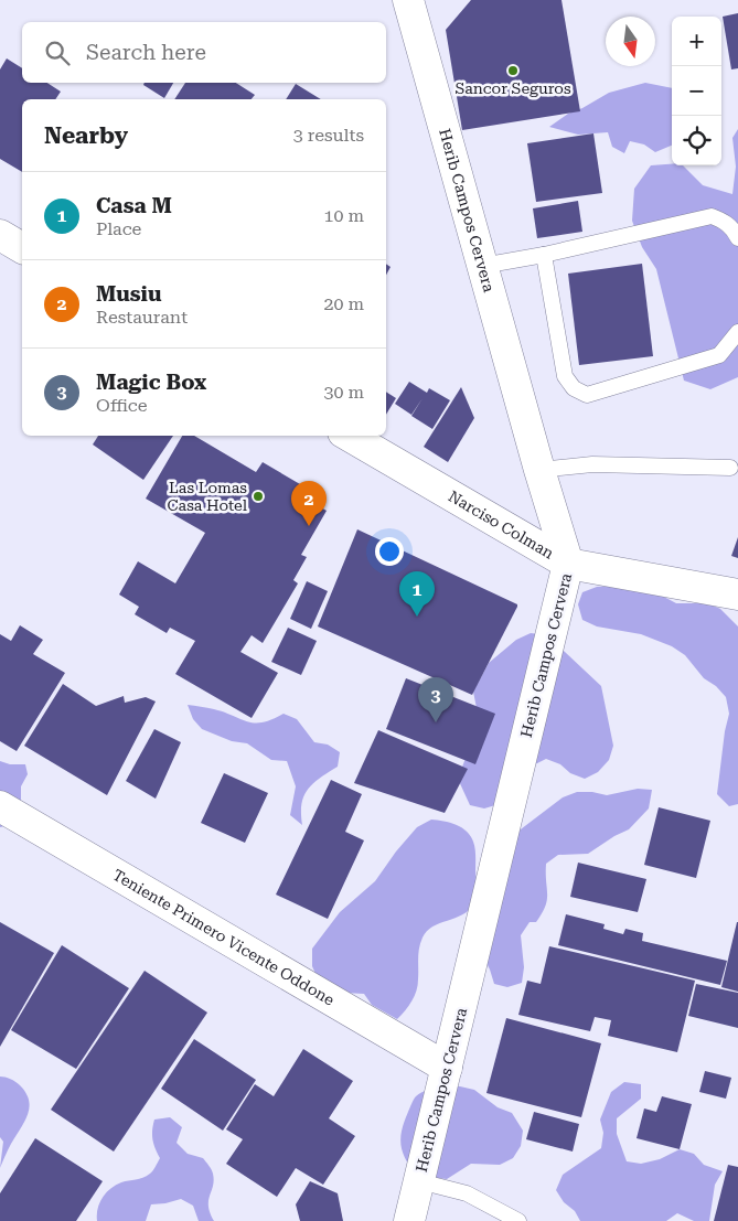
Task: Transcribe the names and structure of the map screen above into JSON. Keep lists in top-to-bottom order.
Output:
{
  "streets": {
    "street": ["Herib Campos Cervera", "Narciso Colman", "Teniente Primero Vicente Oddone"]
  },
  "crossings": [
    ["Herib Campos Cervera", "Narciso Colman"],
    ["Herib Campos Cervera", "Teniente Primero Vicente Oddone"]
  ],
  "places": ["Sancor Seguros", "Las Lomas Casa Hotel"],
  "north": "bottom",
  "page": {
    "map_buttons": ["+", "−"],
    "search": "Search here",
    "heading": ["Nearby", "3 results"],
    "list": [
      {
        "mark": "1",
        "name": "Casa M",
        "note": "Place",
        "value": "10 m"
      },
      {
        "mark": "2",
        "name": "Musiu",
        "note": "Restaurant",
        "value": "20 m"
      },
      {
        "mark": "3",
        "name": "Magic Box",
        "note": "Office",
        "value": "30 m"
      }
    ],
    "pins": ["2", "1", "3"]
  }
}
